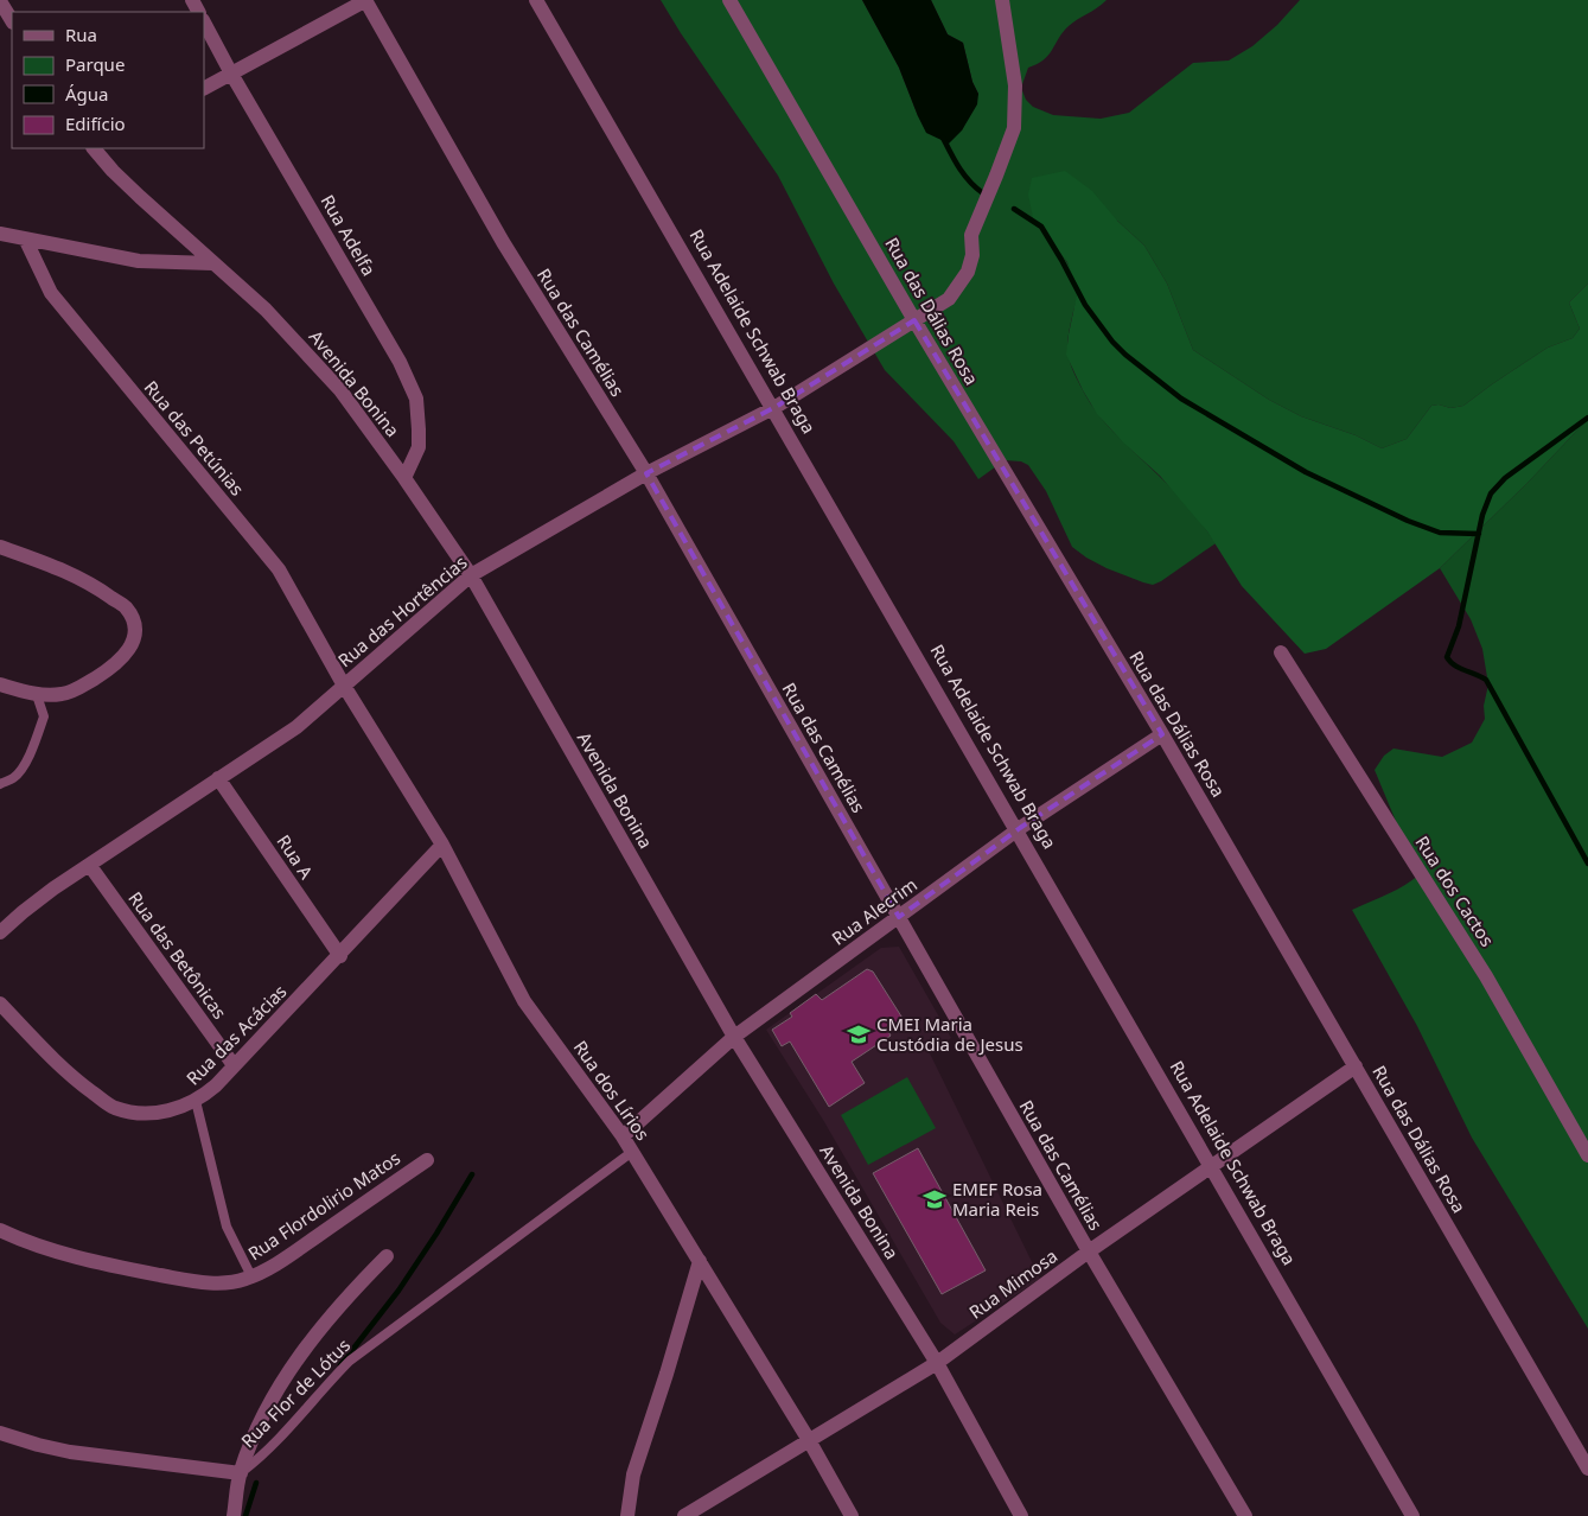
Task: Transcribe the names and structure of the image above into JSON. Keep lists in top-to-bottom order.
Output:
{
  "streets": {
    "street": [
      "Rua Adelfa",
      "Rua das Dálias Rosa",
      "Rua Adelaide Schwab Braga",
      "Rua das Camélias",
      "Avenida Bonina",
      "Rua das Petúnias",
      "Rua das Hortências",
      "Rua A",
      "Rua dos Cactos",
      "Rua Alecrim",
      "Rua das Betônicas",
      "Rua das Acácias",
      "Rua dos Lírios",
      "Rua Flordolirio Matos",
      "Rua Mimosa",
      "Rua Flor de Lótus"
    ]
  },
  "crossings": [
    ["Rua Adelfa", "Avenida Bonina"],
    ["Rua das Dálias Rosa", "Rua das Hortências"],
    ["Rua das Dálias Rosa", "Rua Alecrim"],
    ["Rua das Dálias Rosa", "Rua Mimosa"],
    ["Rua Adelaide Schwab Braga", "Rua das Hortências"],
    ["Rua Adelaide Schwab Braga", "Rua Alecrim"],
    ["Rua Adelaide Schwab Braga", "Rua Mimosa"],
    ["Rua das Camélias", "Rua das Hortências"],
    ["Rua das Camélias", "Rua Alecrim"],
    ["Rua das Camélias", "Rua Mimosa"],
    ["Avenida Bonina", "Rua das Hortências"],
    ["Avenida Bonina", "Rua Alecrim"],
    ["Avenida Bonina", "Rua Mimosa"],
    ["Rua das Petúnias", "Rua das Hortências"],
    ["Rua das Petúnias", "Rua dos Lírios"],
    ["Rua das Hortências", "Rua A"],
    ["Rua das Hortências", "Rua das Betônicas"],
    ["Rua das Hortências", "Rua dos Lírios"],
    ["Rua A", "Rua das Acácias"],
    ["Rua Alecrim", "Rua dos Lírios"],
    ["Rua das Betônicas", "Rua das Acácias"],
    ["Rua das Acácias", "Rua dos Lírios"],
    ["Rua dos Lírios", "Rua Mimosa"],
    ["Rua dos Lírios", "Rua Flor de Lótus"]
  ],
  "places": {
    "school or university": ["CMEI Maria Custódia de Jesus", "EMEF Rosa Maria Reis"]
  },
  "legend": [
    "Rua",
    "Parque",
    "Água",
    "Edifício"
  ]
}
